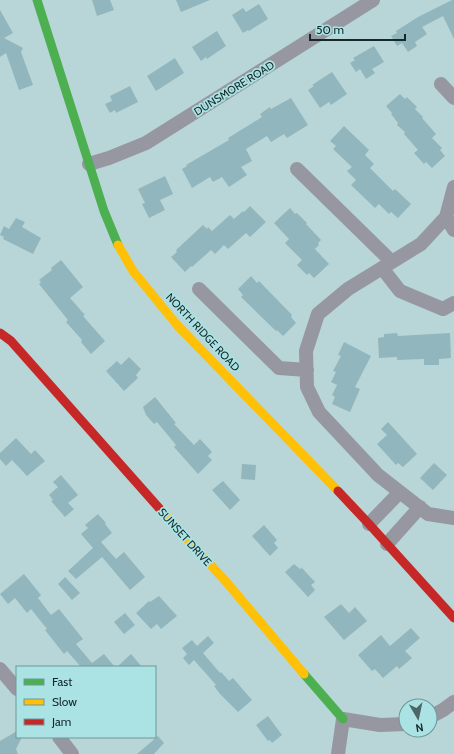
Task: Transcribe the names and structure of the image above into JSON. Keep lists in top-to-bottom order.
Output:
{
  "streets": {
    "main road": ["NORTH RIDGE ROAD", "SUNSET DRIVE"],
    "street": ["DUNSMORE ROAD"]
  },
  "crossings": [
    ["DUNSMORE ROAD", "NORTH RIDGE ROAD"]
  ],
  "legend": ["Fast", "Slow", "Jam"],
  "scale_bar": "50 m",
  "north": "bottom"
}
